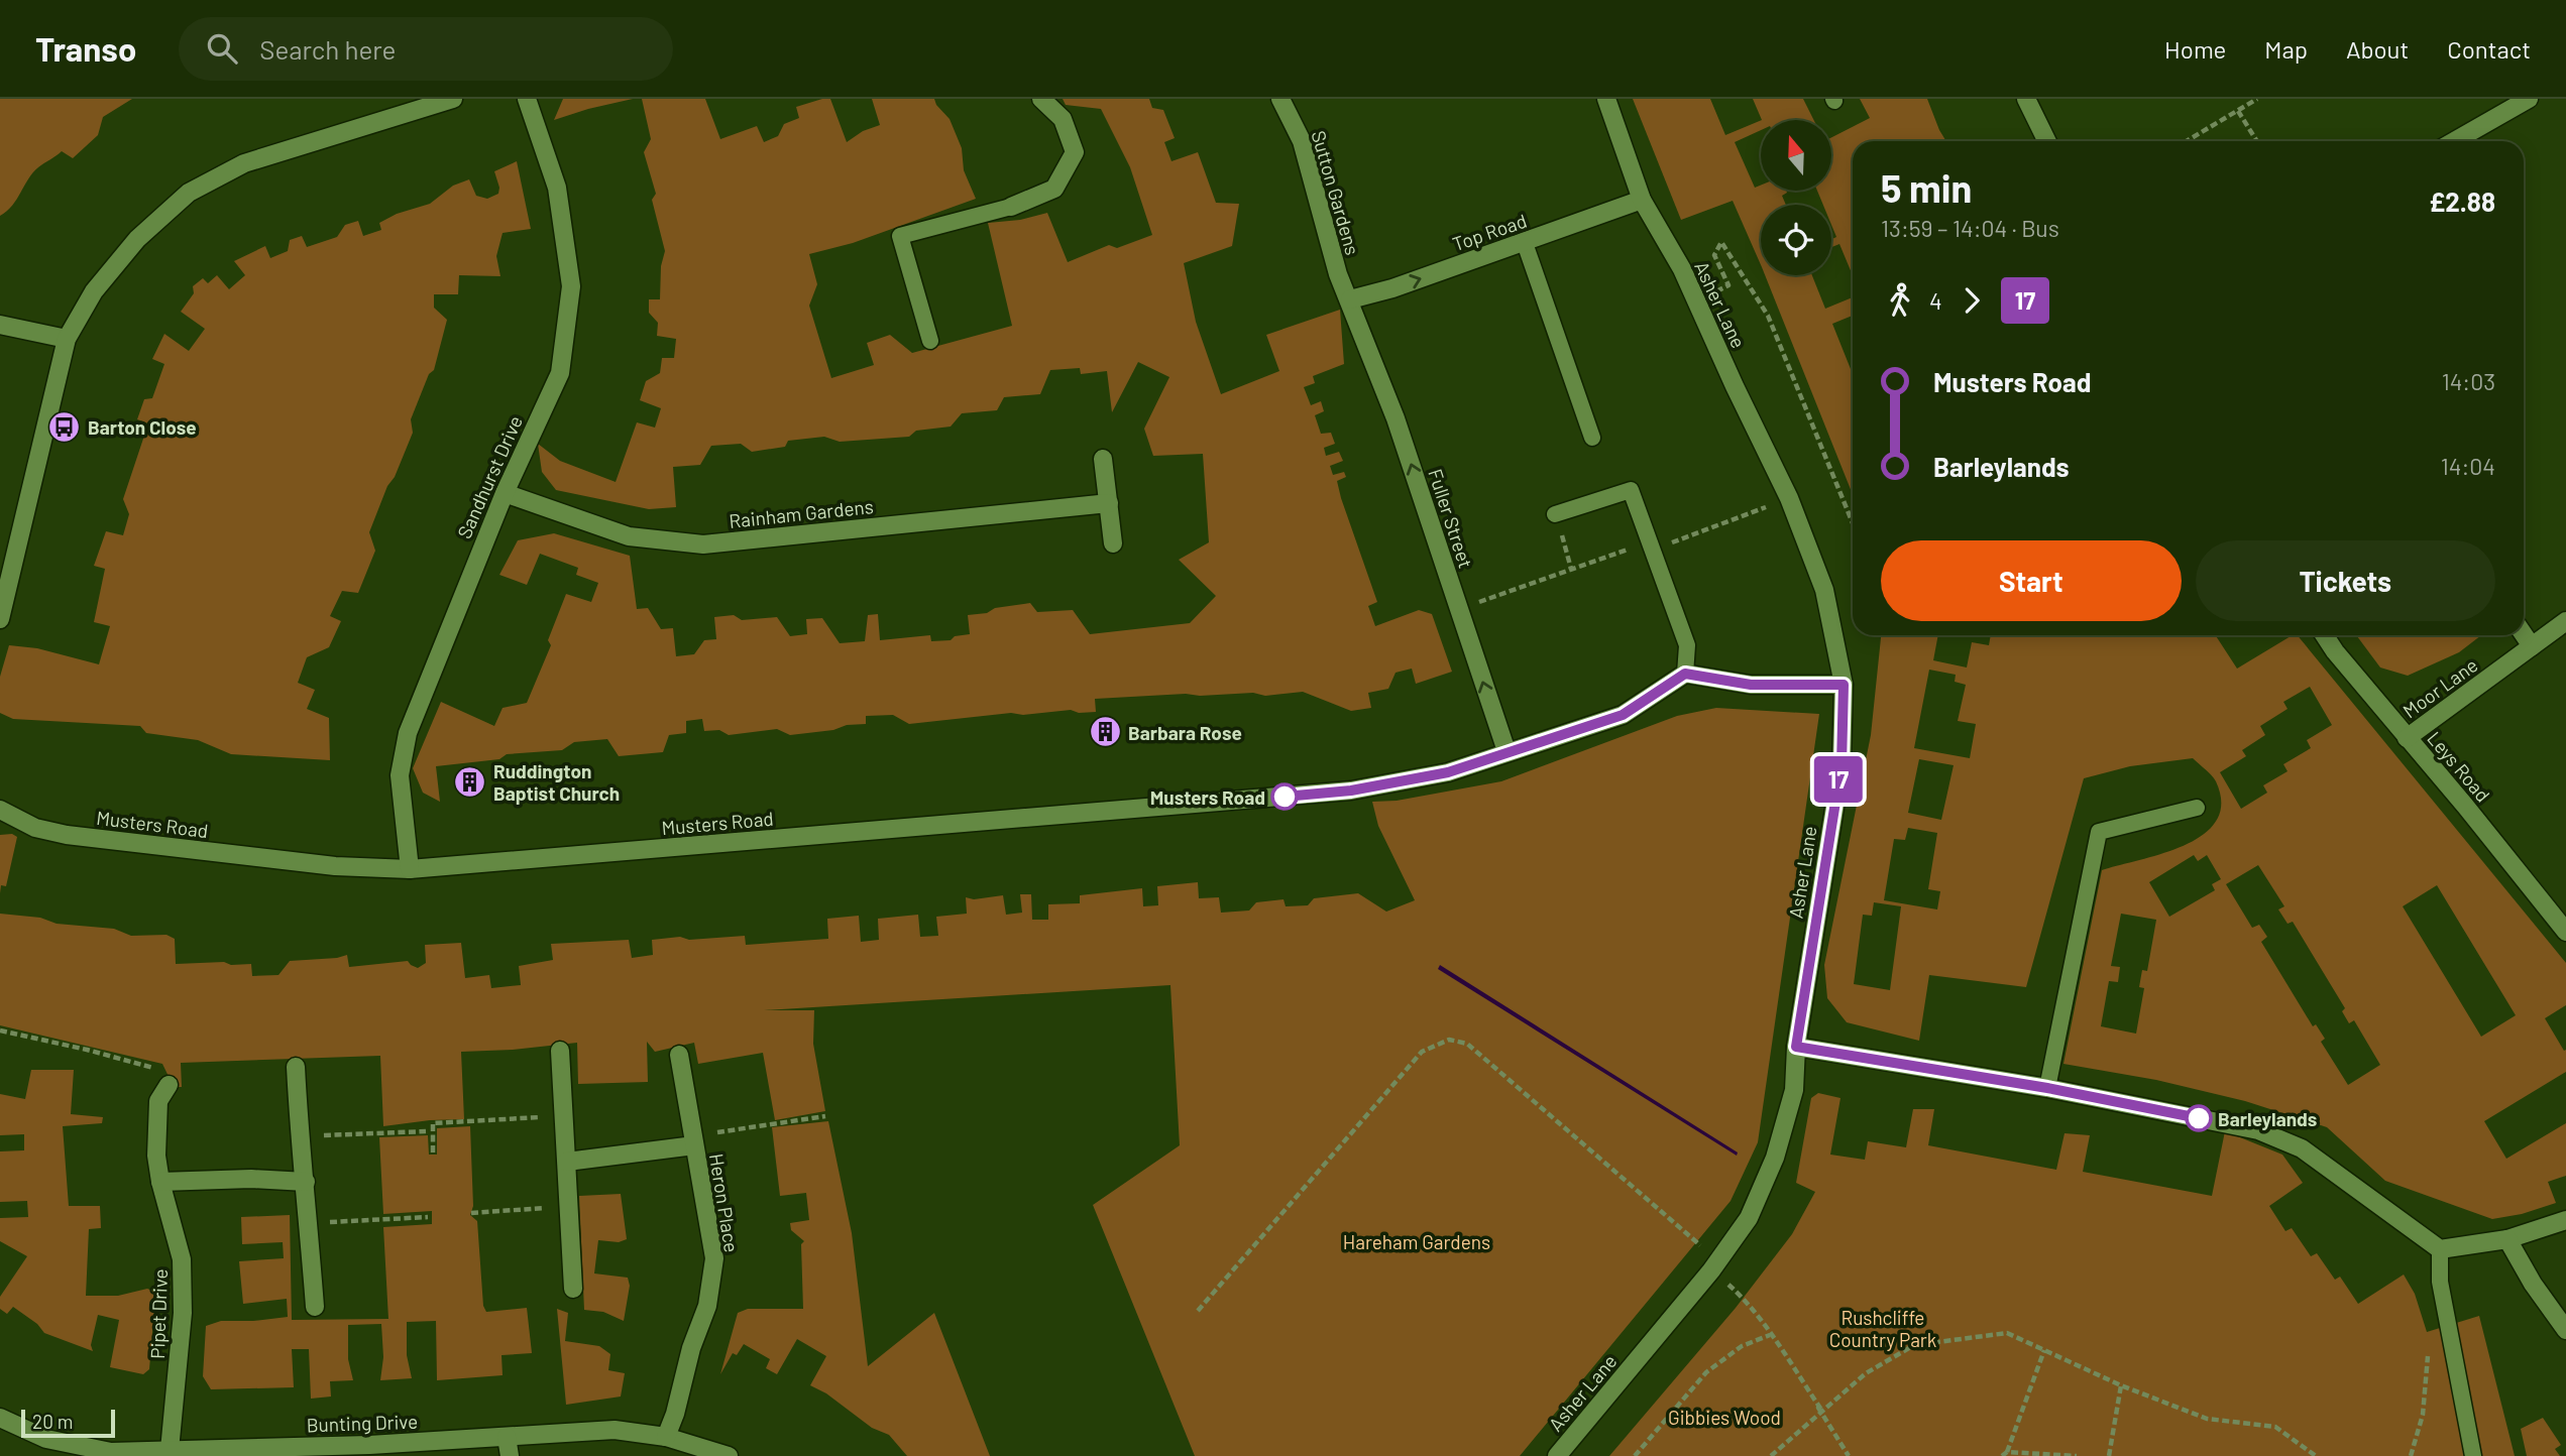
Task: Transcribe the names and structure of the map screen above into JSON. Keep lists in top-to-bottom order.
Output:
{
  "streets": {
    "street": [
      "Sutton Gardens",
      "Top Road",
      "Asher Lane",
      "Sandhurst Drive",
      "Rainham Gardens",
      "Fuller Street",
      "Moor Lane",
      "Leys Road",
      "Musters Road",
      "Heron Place",
      "Pipet Drive",
      "Bunting Drive"
    ]
  },
  "crossings": [
    ["Sutton Gardens", "Top Road"],
    ["Sutton Gardens", "Fuller Street"],
    ["Top Road", "Asher Lane"],
    ["Top Road", "Fuller Street"],
    ["Sandhurst Drive", "Rainham Gardens"],
    ["Sandhurst Drive", "Musters Road"],
    ["Fuller Street", "Musters Road"],
    ["Moor Lane", "Leys Road"],
    ["Heron Place", "Bunting Drive"],
    ["Pipet Drive", "Bunting Drive"]
  ],
  "one_way": ["Top Road", "Fuller Street"],
  "parks": ["Hareham Gardens", "Rushcliffe Country Park", "Gibbies Wood"],
  "places": {
    "bus stop": ["Barton Close"],
    "building": ["Barbara Rose", "Ruddington Baptist Church"],
    "other": ["Musters Road", "Barleylands"]
  },
  "lines": ["bus line 17"],
  "scale_bar": "20 m",
  "north": "top",
  "page": {
    "header": "Transo",
    "search": "Search here",
    "nav": [
      "Home",
      "Map",
      "About",
      "Contact"
    ],
    "on_map": "17",
    "heading": ["5 min", "13:59 – 14:04 · Bus", "£2.88"],
    "legs": ["4", "17"],
    "list": [
      {
        "name": "Musters Road",
        "value": "14:03"
      },
      {
        "name": "Barleylands",
        "value": "14:04"
      }
    ],
    "buttons": ["Start", "Tickets"],
    "scale": "20 m"
  }
}
